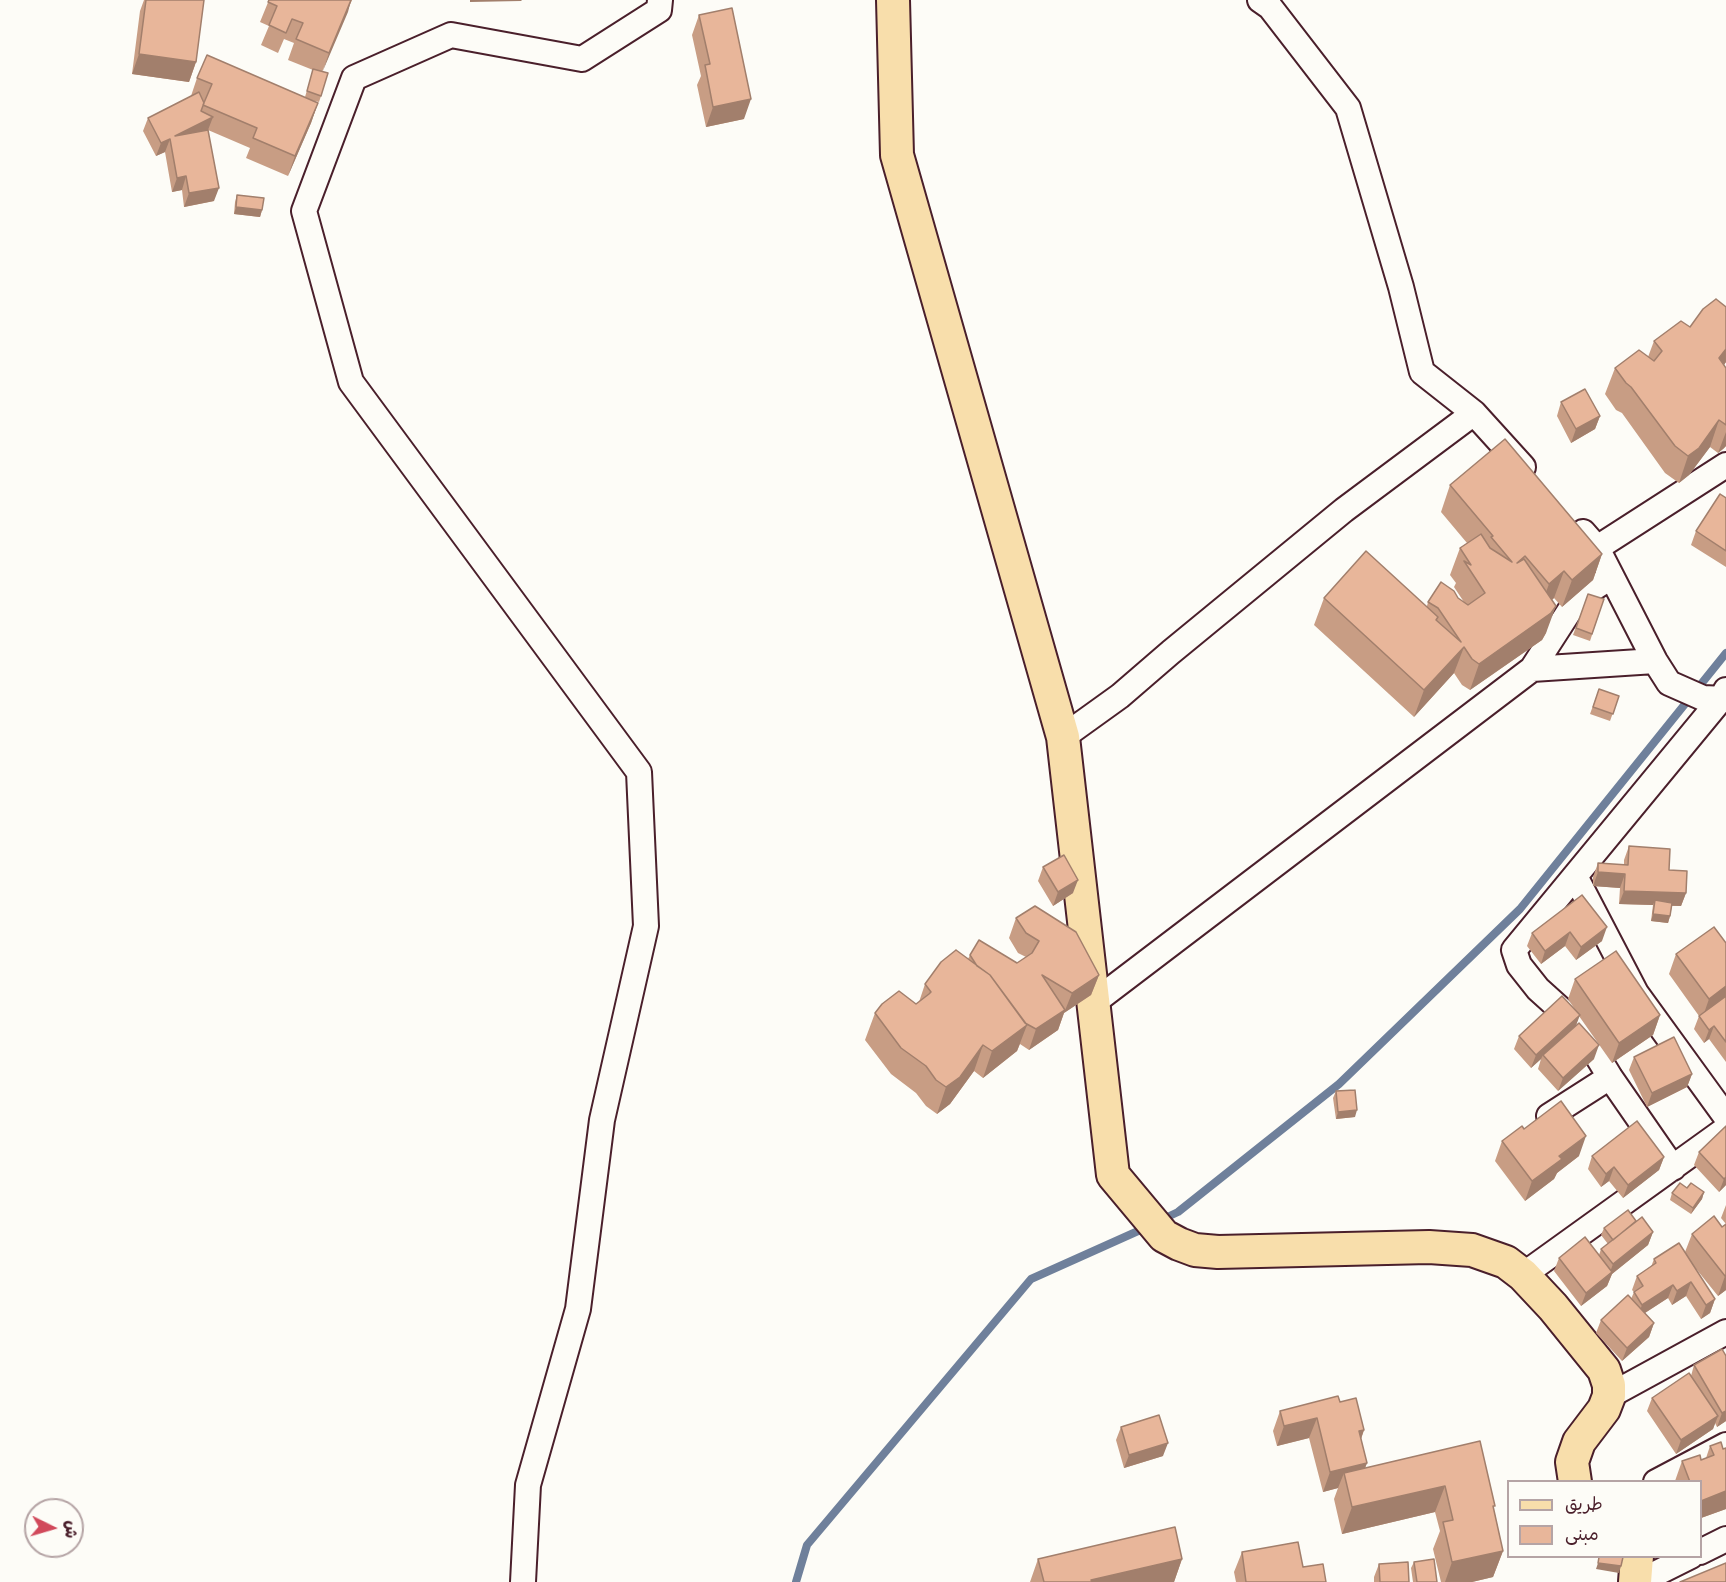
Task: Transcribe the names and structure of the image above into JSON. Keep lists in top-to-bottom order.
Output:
{
  "legend": ["طريق", "مبنى"],
  "north": "right"
}
